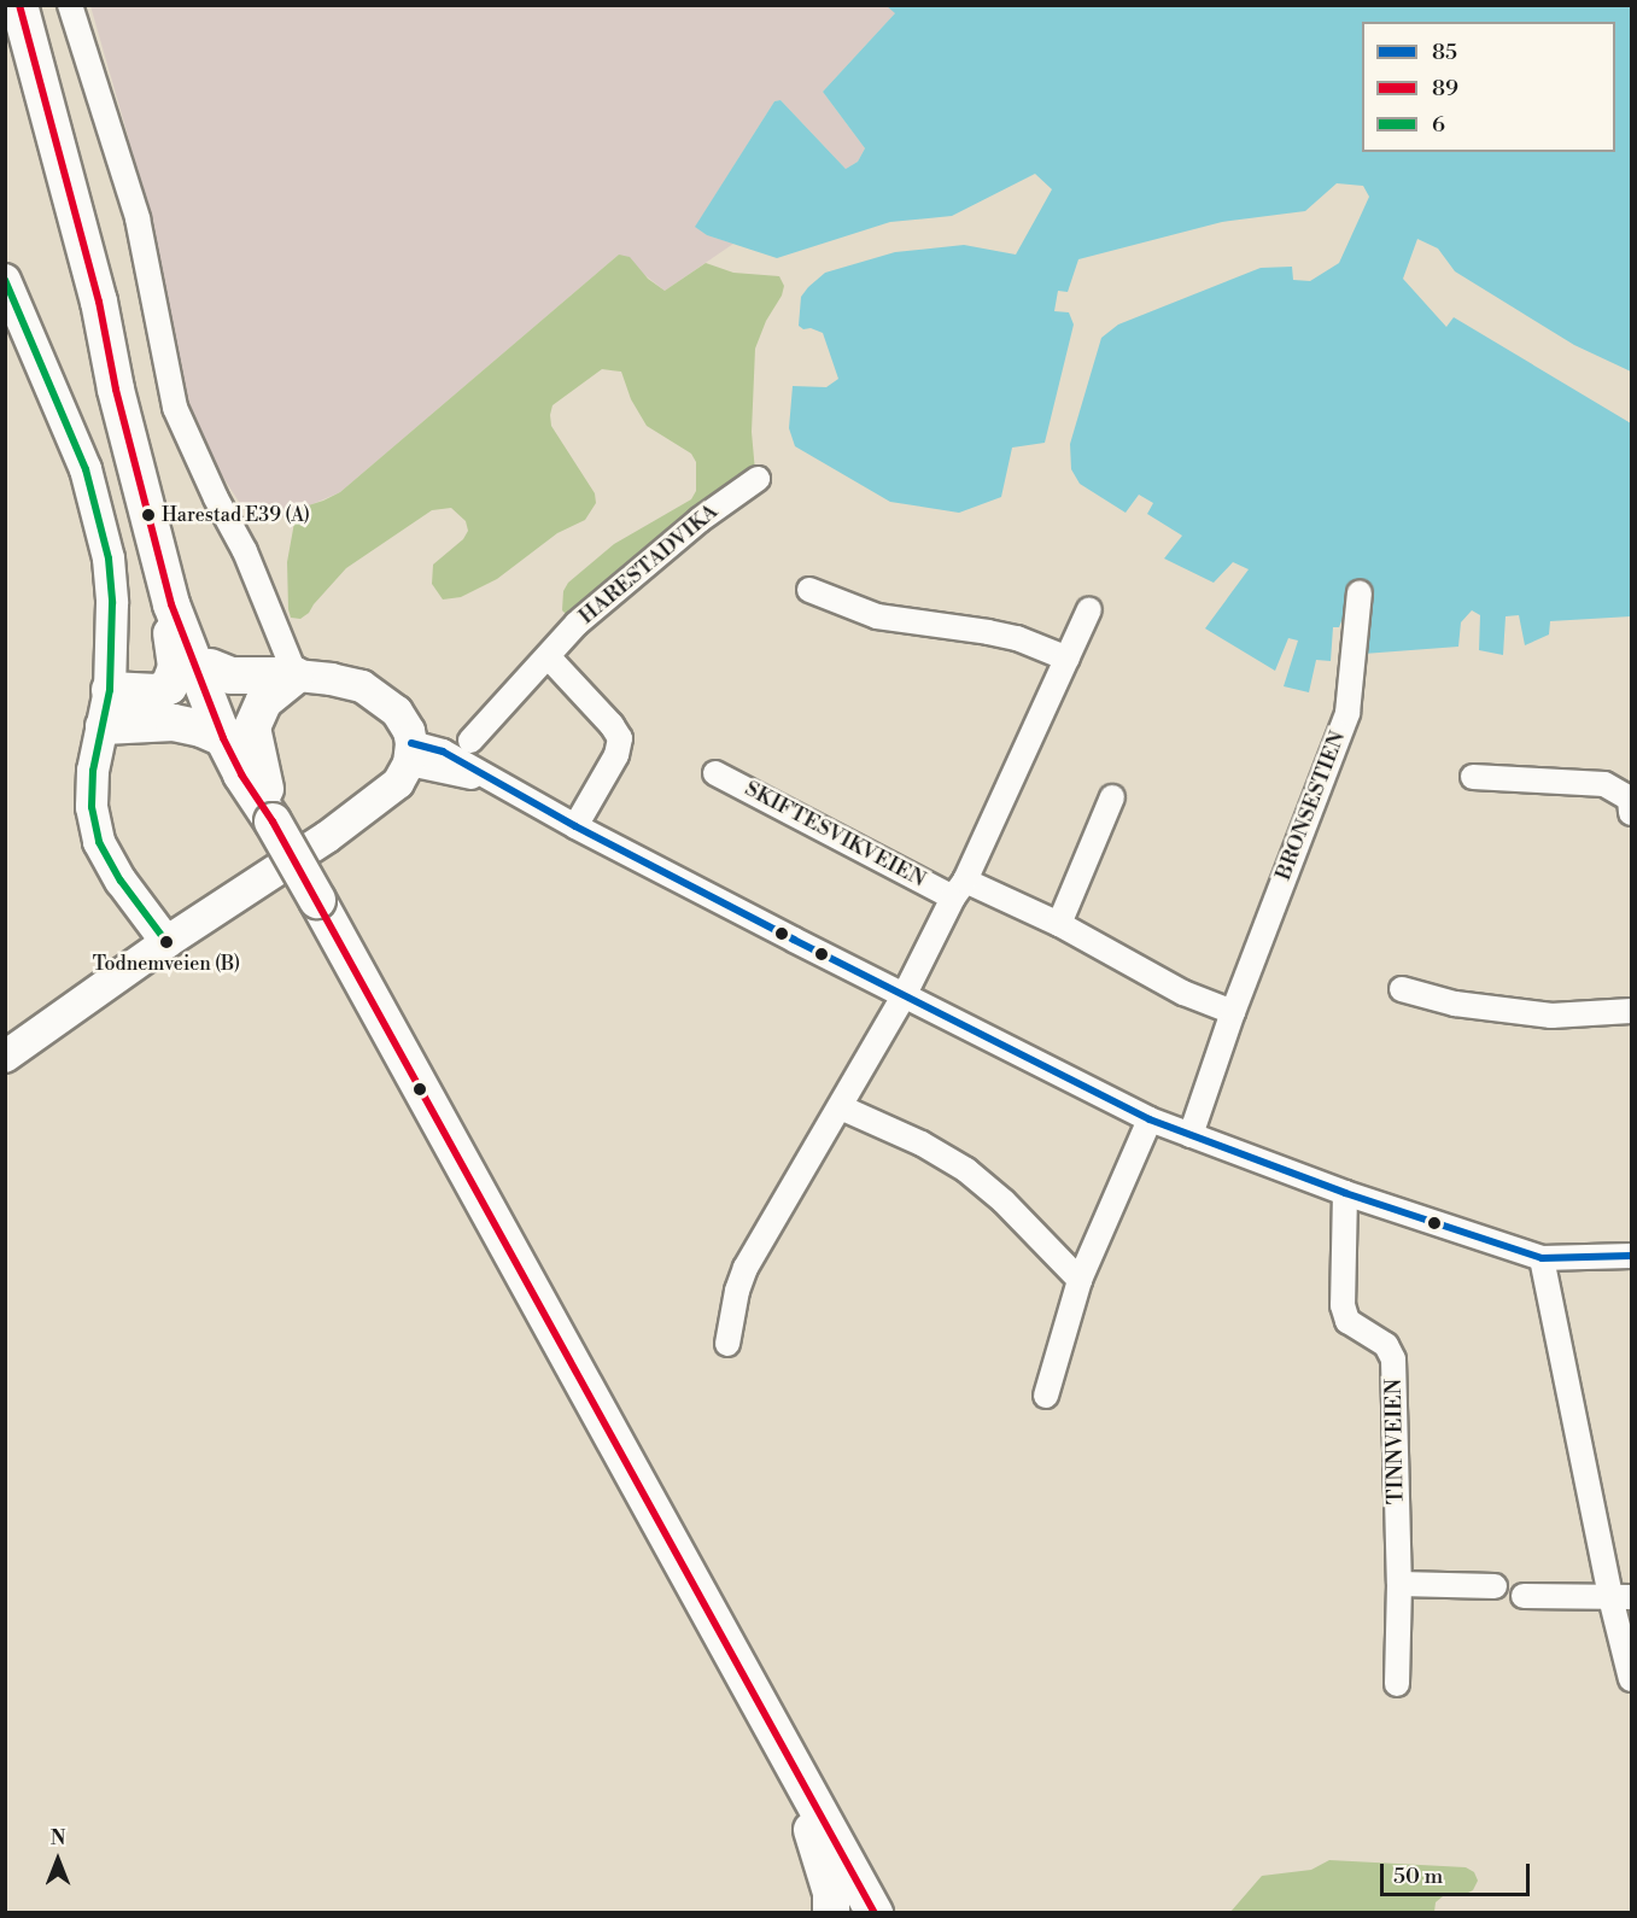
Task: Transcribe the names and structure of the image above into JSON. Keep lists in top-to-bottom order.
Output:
{
  "streets": {
    "street": [
      "HARESTADVIKA",
      "BRONSESTIEN",
      "SKIFTESVIKVEIEN",
      "TINNVEIEN"
    ]
  },
  "crossings": [
    ["BRONSESTIEN", "SKIFTESVIKVEIEN"]
  ],
  "places": ["Harestad E39 (A)", "Todnemveien (B)"],
  "lines": ["transit line 89", "transit line 6", "transit line 85"],
  "legend": ["85", "89", "6"],
  "scale_bar": "50 m",
  "north": "top"
}
